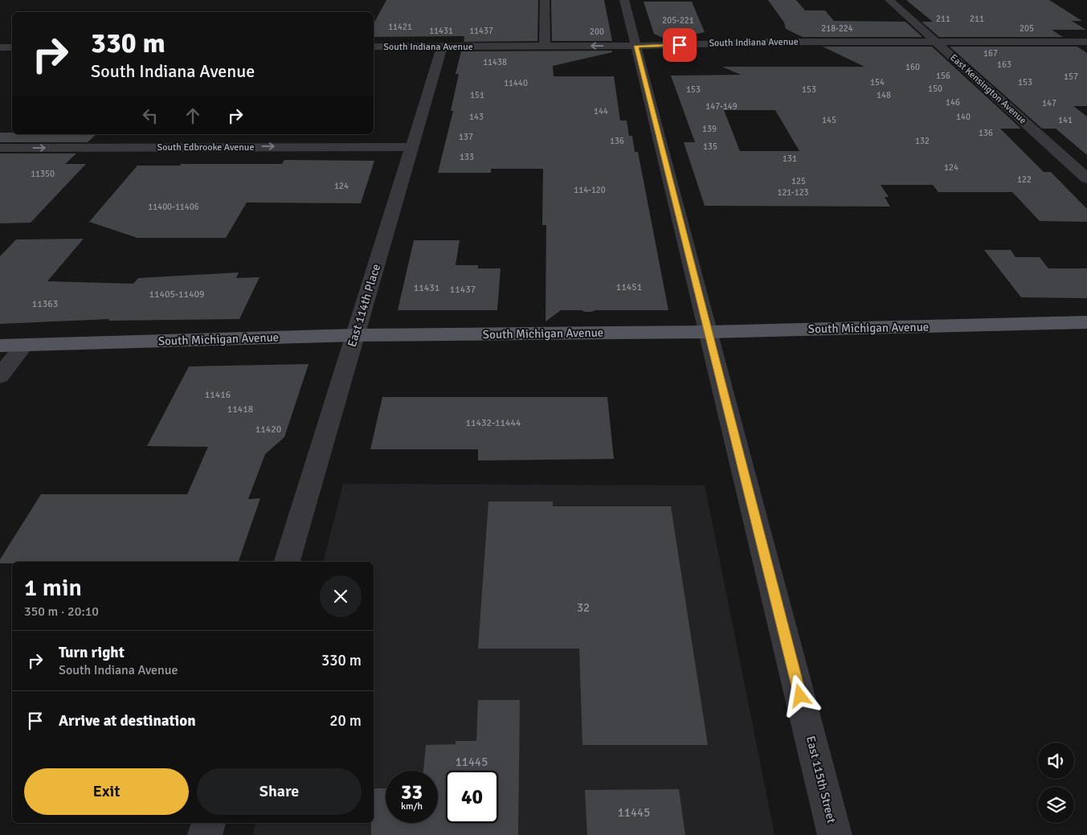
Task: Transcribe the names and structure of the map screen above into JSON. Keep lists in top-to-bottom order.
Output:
{
  "streets": {
    "main road": ["South Michigan Avenue"],
    "street": [
      "South Indiana Avenue",
      "East Kensington Avenue",
      "South Edbrooke Avenue",
      "East 114th Place",
      "East 115th Street"
    ]
  },
  "crossings": [
    ["South Indiana Avenue", "East Kensington Avenue"],
    ["South Indiana Avenue", "East 114th Place"],
    ["South Indiana Avenue", "East 115th Street"],
    ["South Edbrooke Avenue", "East 114th Place"],
    ["East 114th Place", "South Michigan Avenue"],
    ["South Michigan Avenue", "East 115th Street"]
  ],
  "one_way": ["South Edbrooke Avenue"],
  "house_numbers": [
    "211",
    "211",
    "205-221",
    "11421",
    "218-224",
    "205",
    "11431",
    "11437",
    "200",
    "167",
    "11438",
    "163",
    "160",
    "156",
    "157",
    "154",
    "153",
    "11440",
    "150",
    "153",
    "153",
    "151",
    "148",
    "146",
    "147",
    "147-149",
    "144",
    "143",
    "140",
    "145",
    "141",
    "139",
    "136",
    "137",
    "136",
    "132",
    "135",
    "133",
    "131",
    "124",
    "11350",
    "122",
    "125",
    "124",
    "114-120",
    "121-123",
    "11400-11406",
    "11451",
    "11431",
    "11437",
    "11405-11409",
    "11363",
    "11416",
    "11418",
    "11432-11444",
    "11420",
    "32",
    "11445",
    "11445"
  ],
  "page": {
    "turn": ["330 m", "South Indiana Avenue"],
    "heading": ["1 min", "350 m · 20:10"],
    "list": [
      {
        "name": "Turn right",
        "note": "South Indiana Avenue",
        "value": "330 m"
      },
      {
        "name": "Arrive at destination",
        "value": "20 m"
      }
    ],
    "buttons": ["Exit", "Share"],
    "speed": "33 km/h",
    "limit": "40"
  }
}
